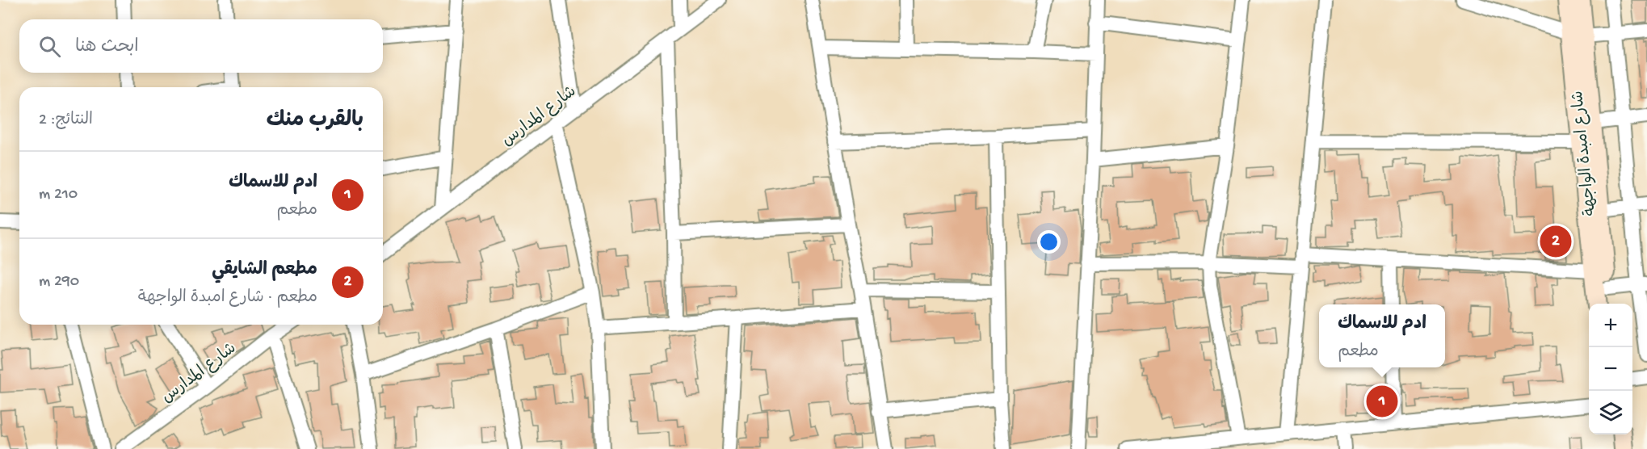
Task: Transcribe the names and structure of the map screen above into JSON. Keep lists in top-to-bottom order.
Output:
{
  "streets": {
    "main road": ["شارع امبدة الواجهة"],
    "street": ["شارع المدارس"]
  },
  "page": {
    "search": "ابحث هنا",
    "heading": ["بالقرب منك", "النتائج: 2"],
    "list": [
      {
        "mark": "1",
        "name": "ادم للاسماك",
        "note": "مطعم",
        "value": "210 m"
      },
      {
        "mark": "2",
        "name": "مطعم الشايقي",
        "note": "مطعم · شارع امبدة الواجهة",
        "value": "290 m"
      }
    ],
    "pins": ["2", "1"],
    "map_buttons": ["+", "−"],
    "popup": ["ادم للاسماك", "مطعم"]
  }
}
